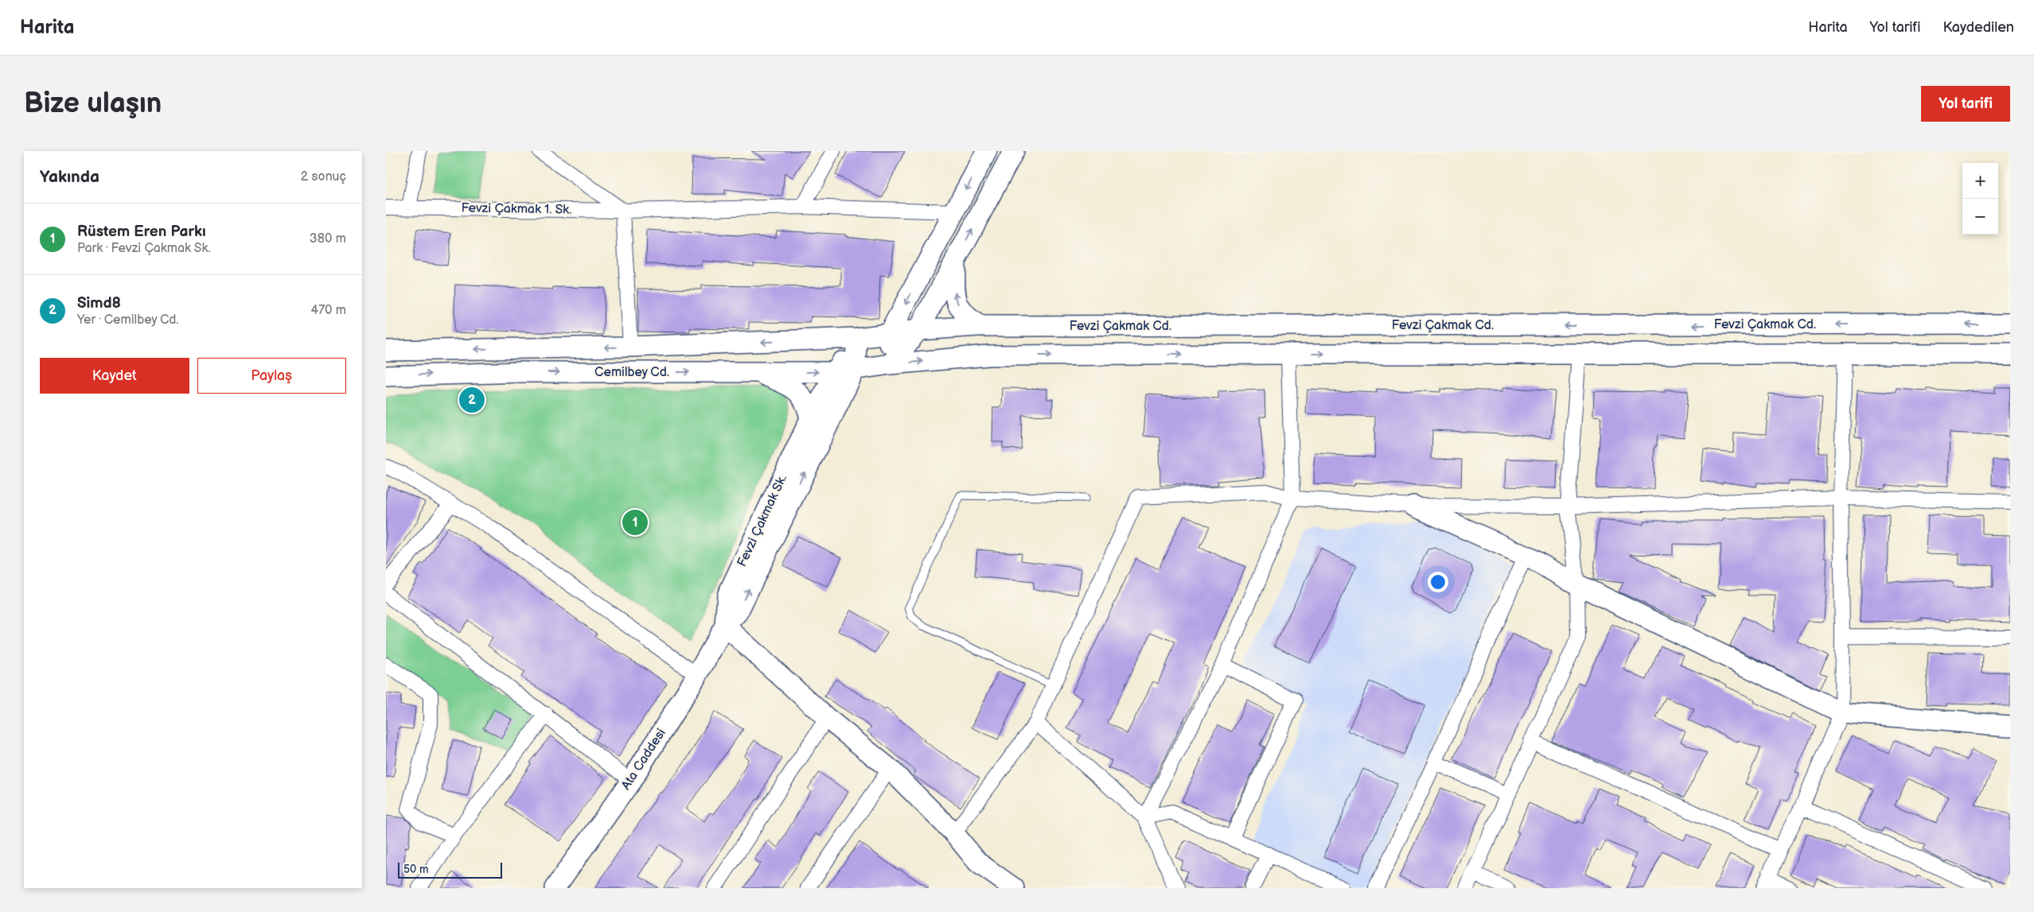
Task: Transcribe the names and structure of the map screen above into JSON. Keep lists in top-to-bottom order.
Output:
{
  "streets": {
    "main road": [
      "Fevzi Çakmak Cd.",
      "Cemilbey Cd.",
      "Fevzi Çakmak Sk.",
      "Ata Caddesi"
    ],
    "street": ["Fevzi Çakmak 1. Sk."]
  },
  "crossings": [
    ["Fevzi Çakmak Cd.", "Cemilbey Cd."],
    ["Cemilbey Cd.", "Fevzi Çakmak Sk."],
    ["Fevzi Çakmak Sk.", "Ata Caddesi"]
  ],
  "scale_bar": "50 m",
  "page": {
    "header": "Harita",
    "nav": ["Harita", "Yol tarifi", "Kaydedilen"],
    "buttons": [
      "Yol tarifi",
      ["Kaydet", "Paylaş"]
    ],
    "title": "Bize ulaşın",
    "heading": ["Yakında", "2 sonuç"],
    "map_buttons": ["+", "−"],
    "list": [
      {
        "mark": "1",
        "name": "Rüstem Eren Parkı",
        "note": "Park · Fevzi Çakmak Sk.",
        "value": "380 m"
      },
      {
        "mark": "2",
        "name": "Simd8",
        "note": "Yer · Cemilbey Cd.",
        "value": "470 m"
      }
    ],
    "pins": ["2", "1"],
    "scale": "50 m"
  }
}
